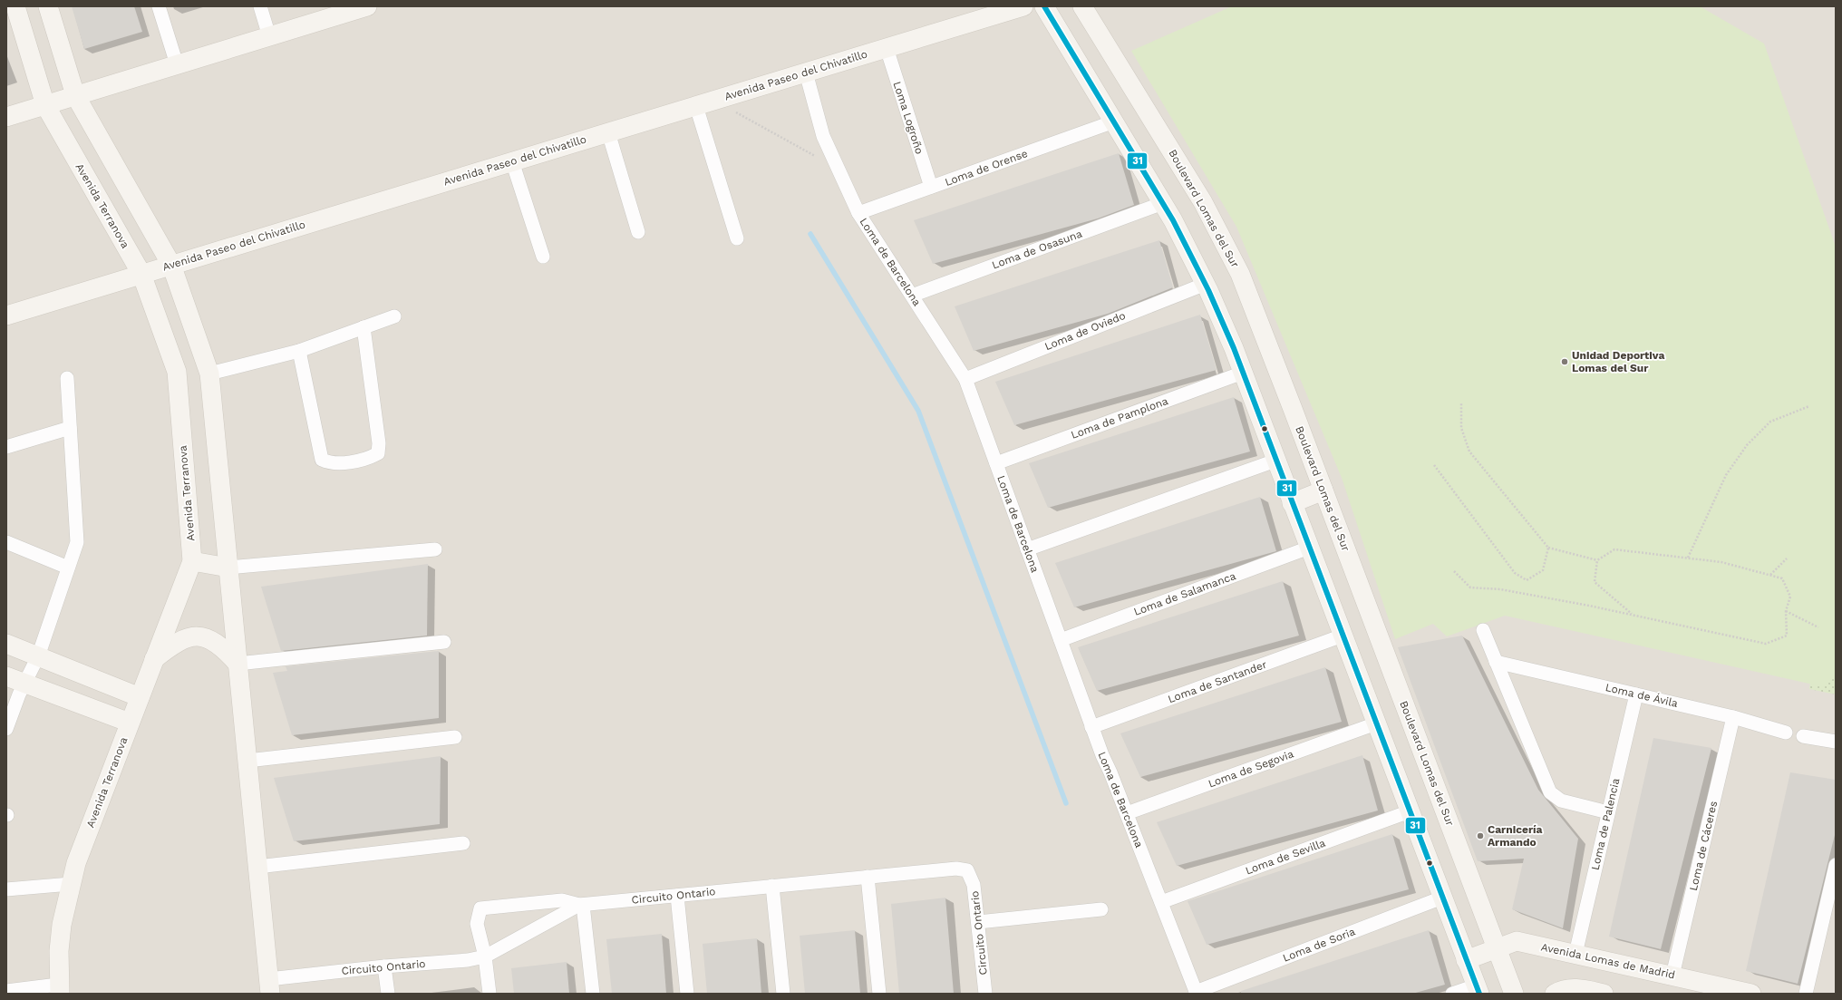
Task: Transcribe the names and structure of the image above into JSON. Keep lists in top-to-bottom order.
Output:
{
  "streets": {
    "street": [
      "Avenida Paseo del Chivatillo",
      "Loma Logroño",
      "Loma de Orense",
      "Avenida Terranova",
      "Boulevard Lomas del Sur",
      "Loma de Osasuna",
      "Loma de Barcelona",
      "Loma de Oviedo",
      "Loma de Pamplona",
      "Loma de Salamanca",
      "Loma de Santander",
      "Loma de Ávila",
      "Loma de Segovia",
      "Loma de Palencia",
      "Loma de Cáceres",
      "Loma de Sevilla",
      "Circuito Ontario",
      "Loma de Soria",
      "Avenida Lomas de Madrid"
    ]
  },
  "crossings": [
    ["Avenida Paseo del Chivatillo", "Loma Logroño"],
    ["Avenida Paseo del Chivatillo", "Avenida Terranova"],
    ["Avenida Paseo del Chivatillo", "Loma de Barcelona"],
    ["Loma Logroño", "Loma de Orense"],
    ["Loma de Orense", "Loma de Barcelona"],
    ["Boulevard Lomas del Sur", "Avenida Lomas de Madrid"],
    ["Loma de Osasuna", "Loma de Barcelona"],
    ["Loma de Barcelona", "Loma de Oviedo"],
    ["Loma de Barcelona", "Loma de Pamplona"],
    ["Loma de Barcelona", "Loma de Salamanca"],
    ["Loma de Barcelona", "Loma de Santander"],
    ["Loma de Barcelona", "Loma de Segovia"],
    ["Loma de Barcelona", "Loma de Sevilla"],
    ["Loma de Barcelona", "Loma de Soria"],
    ["Loma de Ávila", "Loma de Palencia"],
    ["Loma de Ávila", "Loma de Cáceres"],
    ["Loma de Palencia", "Avenida Lomas de Madrid"],
    ["Loma de Cáceres", "Avenida Lomas de Madrid"]
  ],
  "places": ["Unidad Deportiva Lomas del Sur", "Carnicería Armando"],
  "lines": ["transit line 31"]
}
